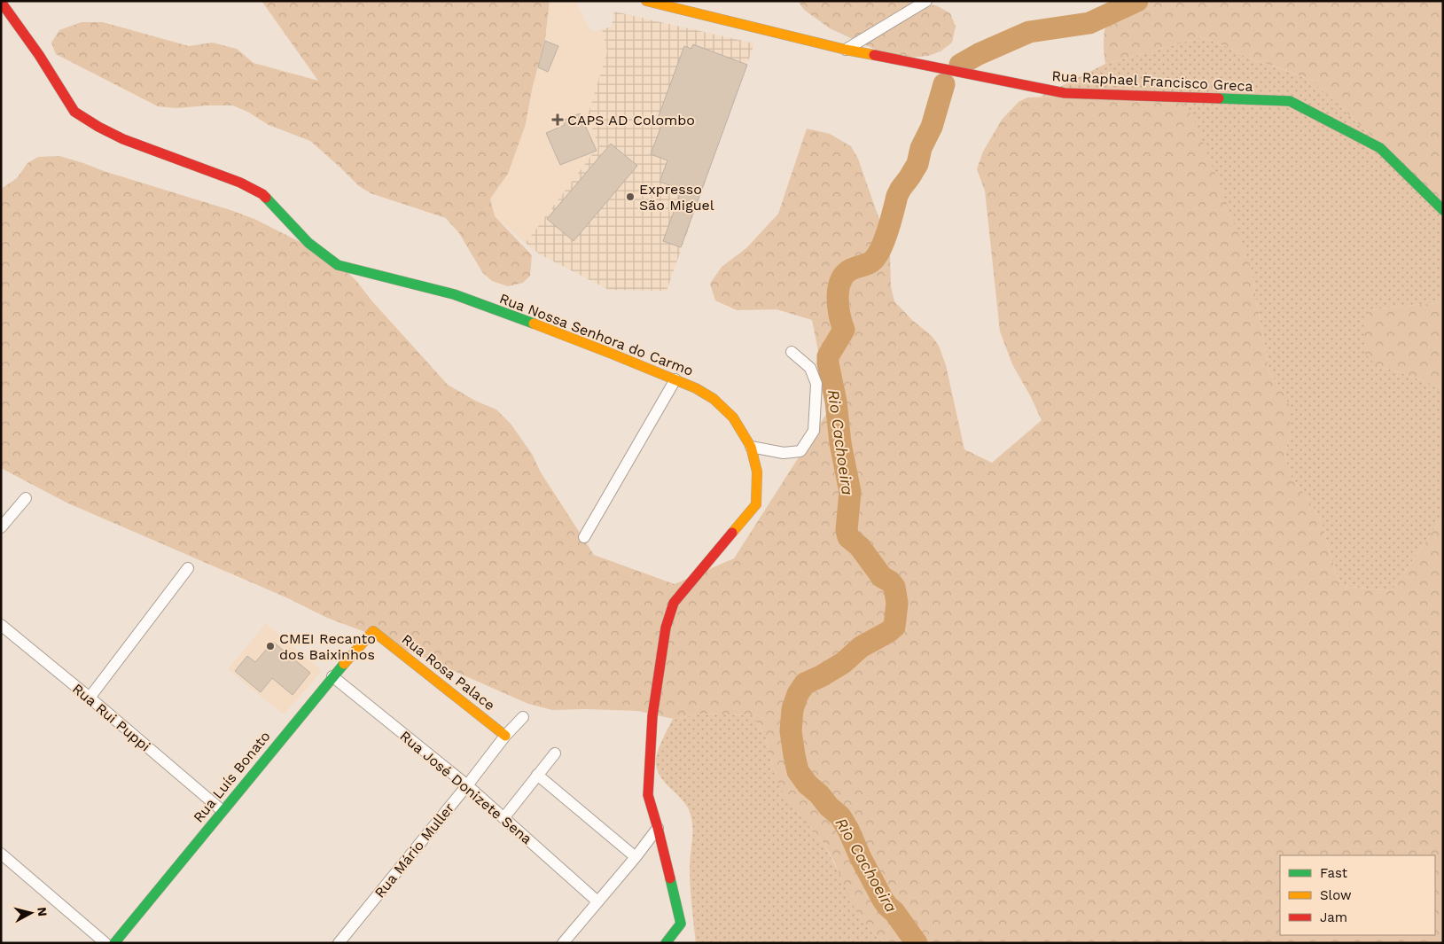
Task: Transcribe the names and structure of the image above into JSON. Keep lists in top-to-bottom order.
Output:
{
  "streets": {
    "street": [
      "Rua Raphael Francisco Greca",
      "Rua Nossa Senhora do Carmo",
      "Rua Rosa Palace",
      "Rua Rui Puppi",
      "Rua Luís Bonato",
      "Rua José Donizete Sena",
      "Rua Mário Muller"
    ]
  },
  "crossings": [
    ["Rua Rosa Palace", "Rua Luís Bonato"],
    ["Rua Rosa Palace", "Rua Mário Muller"],
    ["Rua Rui Puppi", "Rua Luís Bonato"],
    ["Rua Luís Bonato", "Rua José Donizete Sena"],
    ["Rua José Donizete Sena", "Rua Mário Muller"]
  ],
  "water": ["Rio Cachoeira"],
  "places": {
    "health": ["CAPS AD Colombo"],
    "other": ["Expresso São Miguel", "CMEI Recanto dos Baixinhos"]
  },
  "legend": ["Fast", "Slow", "Jam"],
  "north": "right"
}
